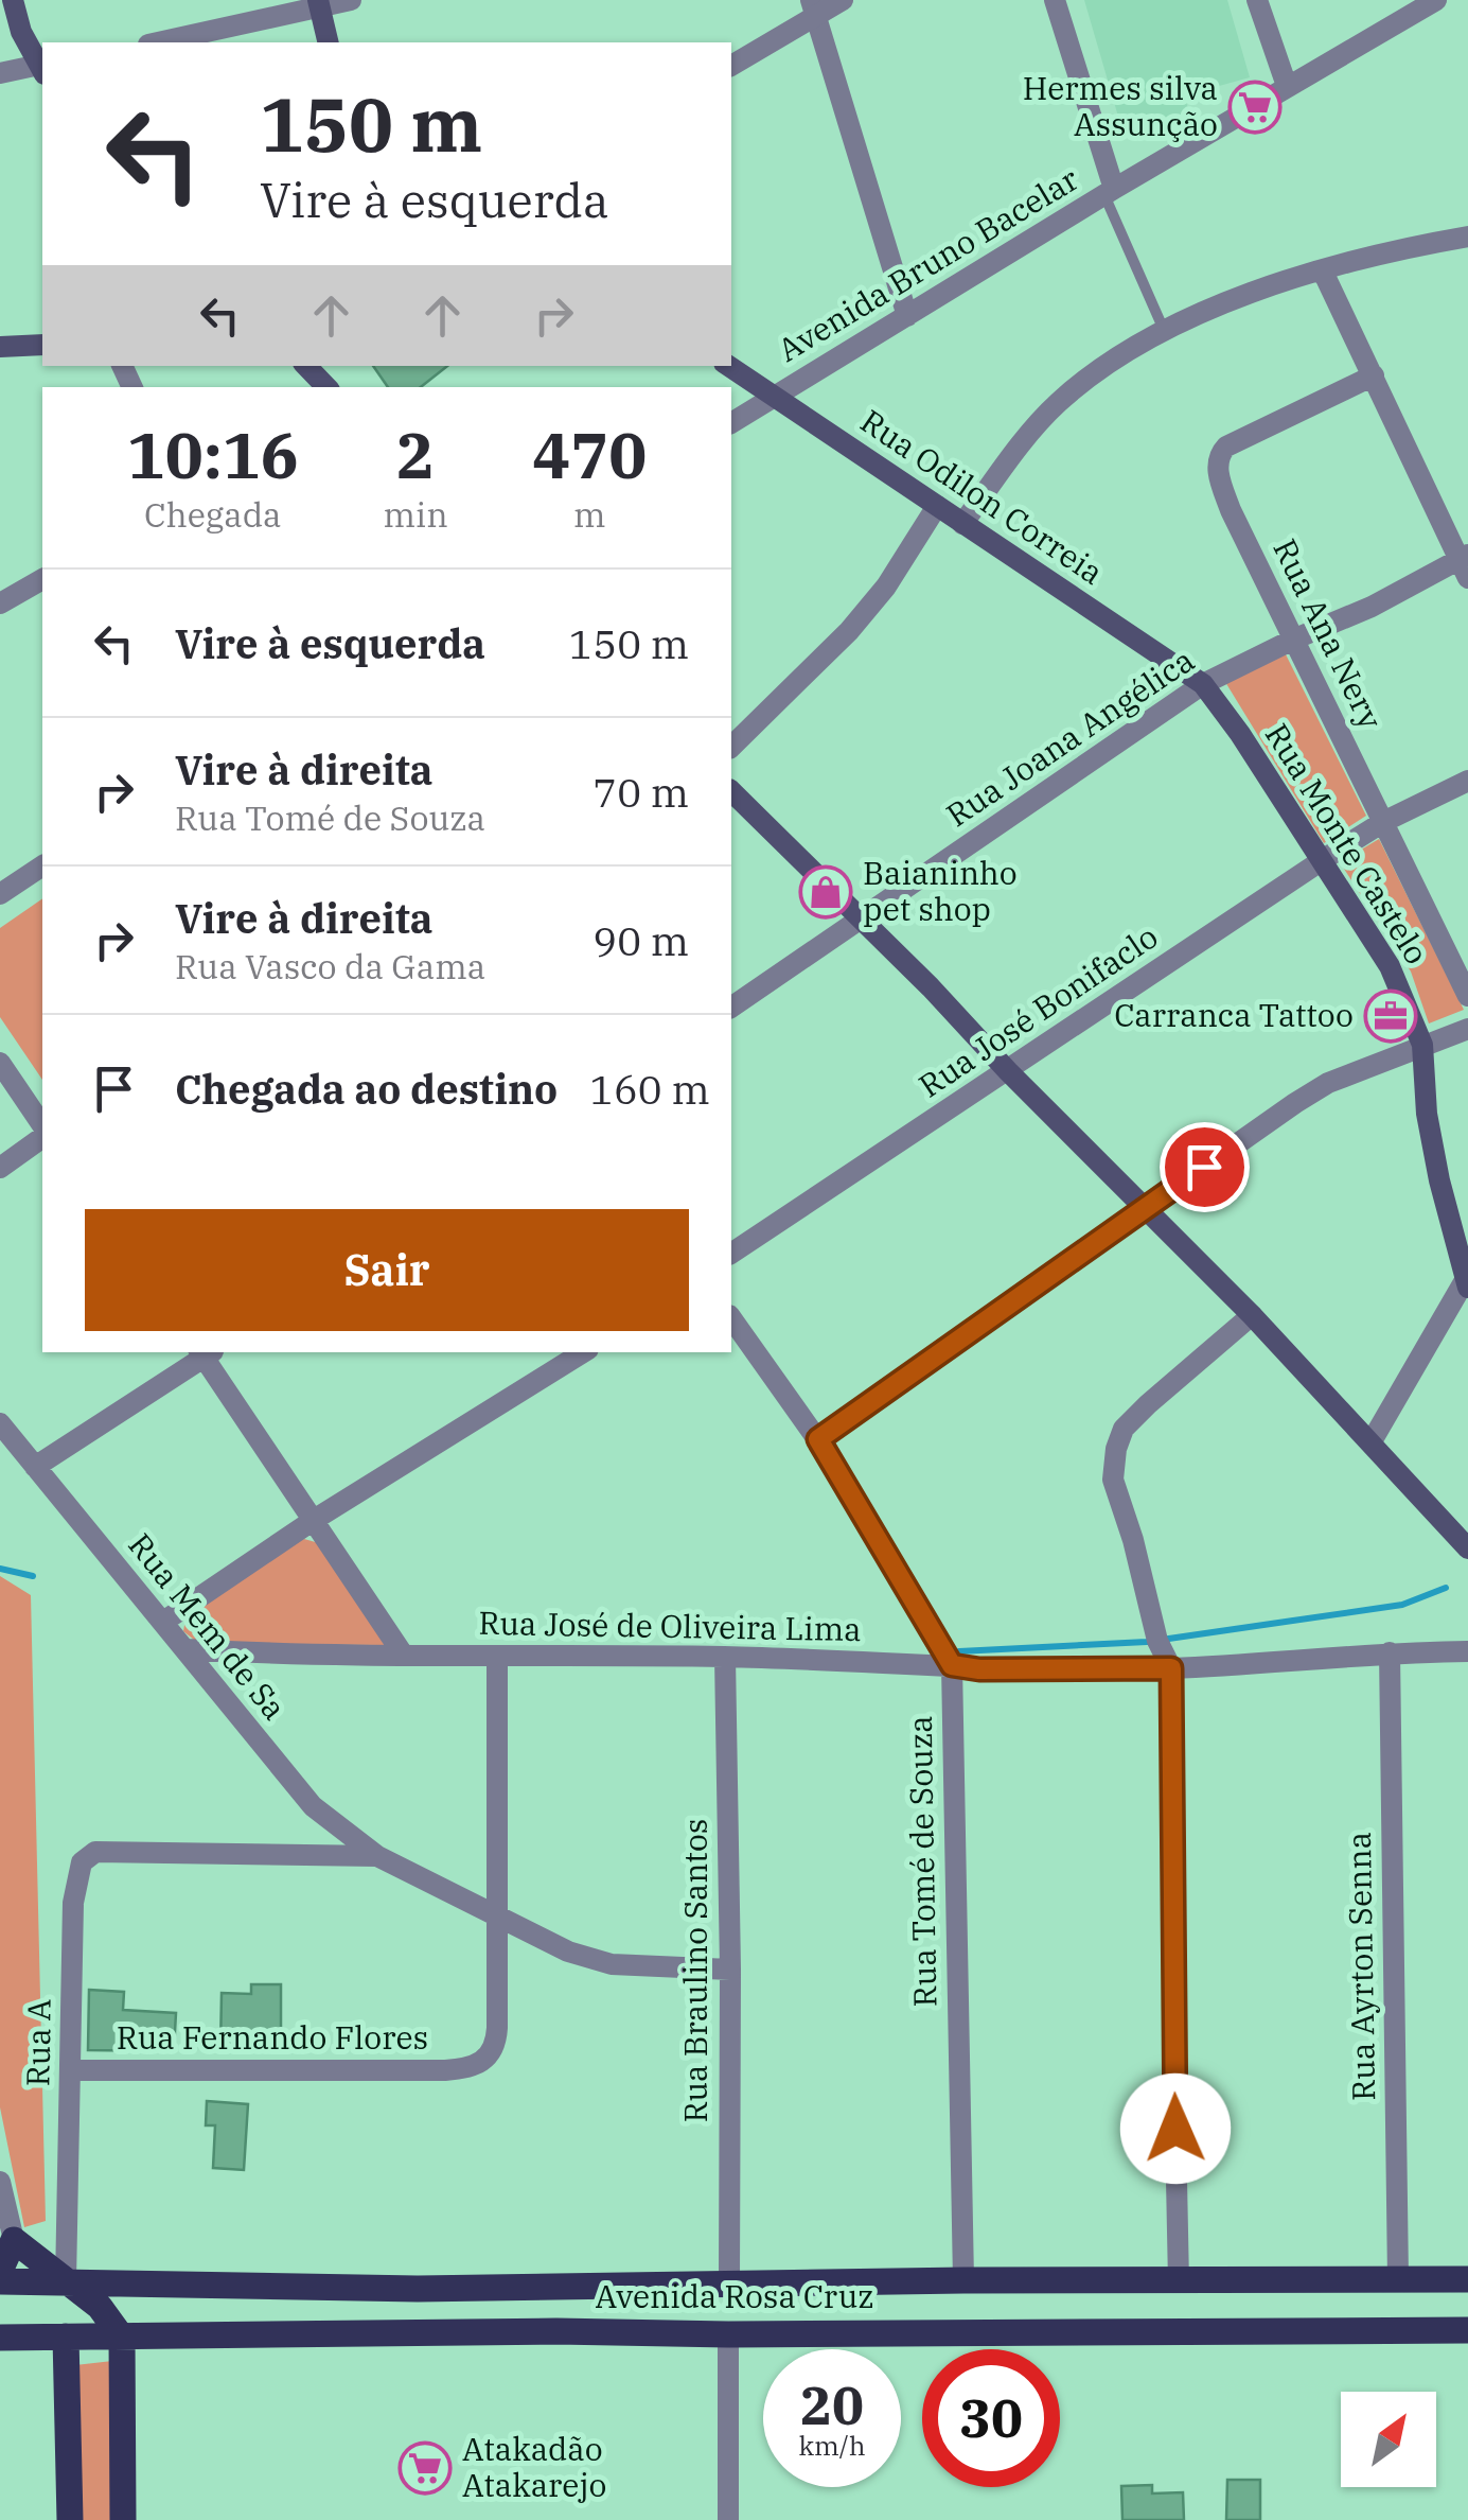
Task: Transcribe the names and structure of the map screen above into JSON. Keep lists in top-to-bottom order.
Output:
{
  "streets": {
    "main road": ["Rua Odilon Correia", "Rua Monte Castelo", "Avenida Rosa Cruz"],
    "street": [
      "Avenida Bruno Bacelar",
      "Rua Ana Nery",
      "Rua Joana Angélica",
      "Rua José Bonifaclo",
      "Rua Mem de Sa",
      "Rua José de Oliveira Lima",
      "Rua Tomé de Souza",
      "Rua Ayrton Senna",
      "Rua Braulino Santos",
      "Rua Fernando Flores",
      "Rua A"
    ]
  },
  "crossings": [
    ["Avenida Bruno Bacelar", "Rua Odilon Correia"],
    ["Rua Odilon Correia", "Rua Joana Angélica"],
    ["Rua Odilon Correia", "Rua Monte Castelo"],
    ["Rua Ana Nery", "Rua Joana Angélica"],
    ["Rua Ana Nery", "Rua José Bonifaclo"],
    ["Rua Joana Angélica", "Rua Monte Castelo"],
    ["Rua Monte Castelo", "Rua José Bonifaclo"],
    ["Rua Mem de Sa", "Rua José de Oliveira Lima"],
    ["Rua Mem de Sa", "Rua A"],
    ["Rua José de Oliveira Lima", "Rua Tomé de Souza"],
    ["Rua José de Oliveira Lima", "Rua Ayrton Senna"],
    ["Rua José de Oliveira Lima", "Rua Braulino Santos"],
    ["Rua Tomé de Souza", "Avenida Rosa Cruz"],
    ["Rua Ayrton Senna", "Avenida Rosa Cruz"],
    ["Rua Braulino Santos", "Avenida Rosa Cruz"],
    ["Rua Fernando Flores", "Rua A"],
    ["Rua A", "Avenida Rosa Cruz"]
  ],
  "places": {
    "supermarket": ["Hermes silva Assunção", "Atakadão Atakarejo"],
    "shop": ["Baianinho pet shop"],
    "office": ["Carranca Tattoo"]
  },
  "north": "top right",
  "page": {
    "turn": ["150 m", "Vire à esquerda"],
    "eta": [
      "10:16",
      "Chegada",
      "2",
      "min",
      "470",
      "m"
    ],
    "list": [
      {
        "name": "Vire à esquerda",
        "value": "150 m"
      },
      {
        "name": "Vire à direita",
        "note": "Rua Tomé de Souza",
        "value": "70 m"
      },
      {
        "name": "Vire à direita",
        "note": "Rua Vasco da Gama",
        "value": "90 m"
      },
      {
        "name": "Chegada ao destino",
        "value": "160 m"
      }
    ],
    "buttons": "Sair",
    "speed": "20 km/h",
    "limit": "30"
  }
}
